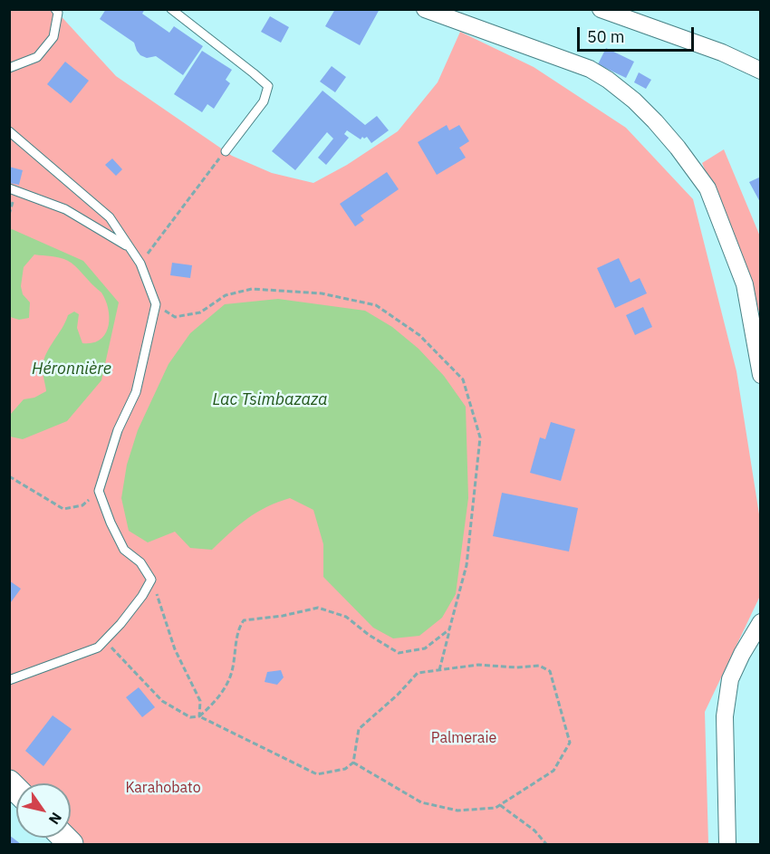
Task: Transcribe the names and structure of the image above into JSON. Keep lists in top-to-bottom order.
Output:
{
  "water": ["Héronnière", "Lac Tsimbazaza"],
  "parks": ["Palmeraie", "Karahobato"],
  "scale_bar": "50 m",
  "north": "bottom right"
}
